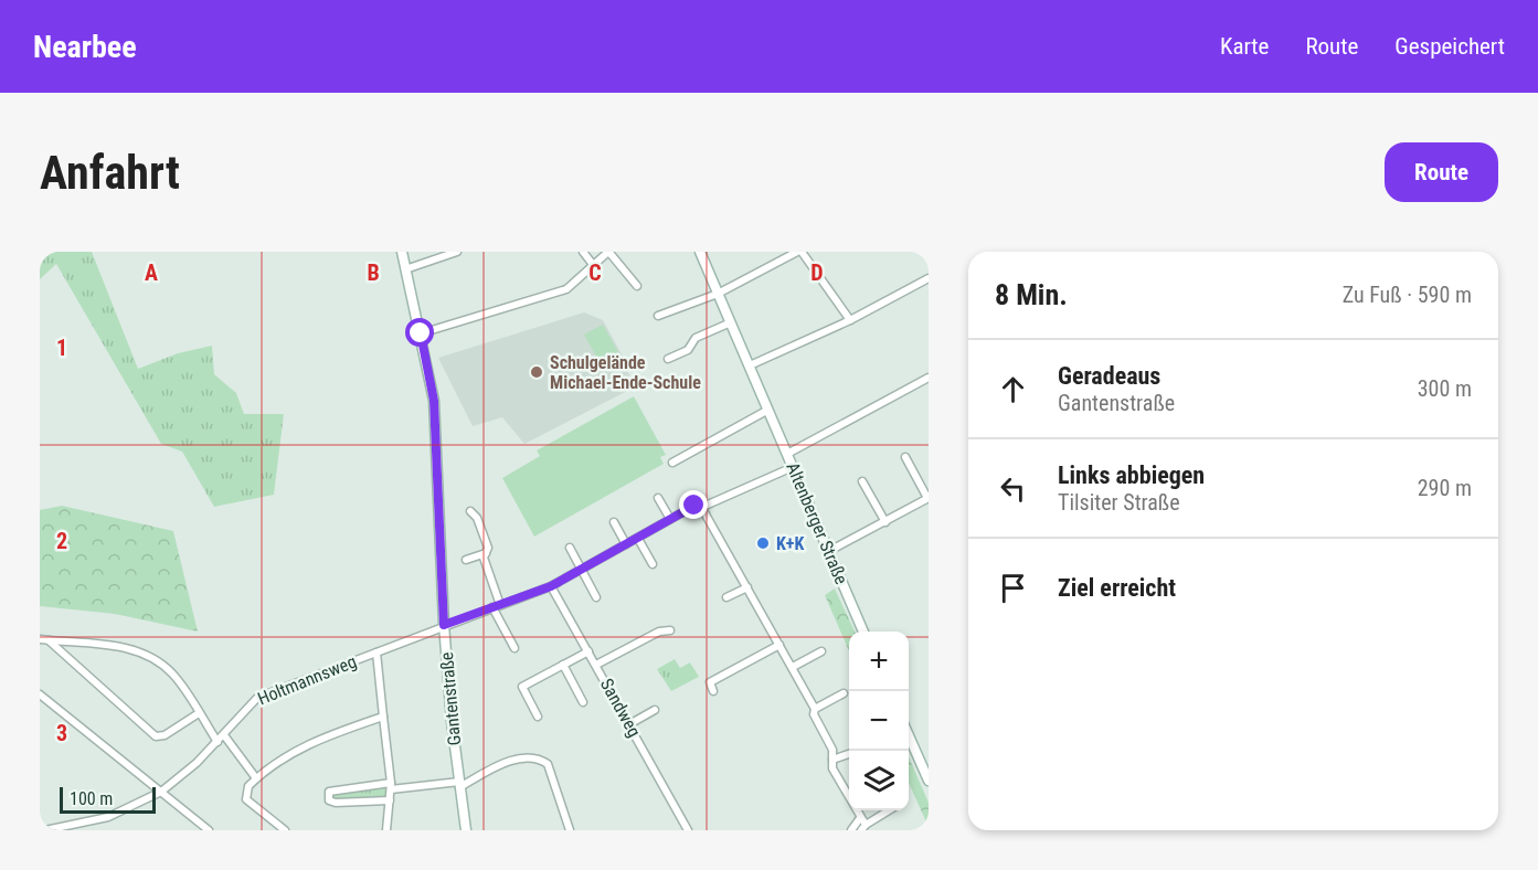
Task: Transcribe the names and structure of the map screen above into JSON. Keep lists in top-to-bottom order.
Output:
{
  "streets": {
    "street": [
      "Altenberger Straße",
      "Holtmannsweg",
      "Gantenstraße",
      "Sandweg"
    ]
  },
  "crossings": [
    ["Altenberger Straße", "Holtmannsweg"],
    ["Holtmannsweg", "Gantenstraße"],
    ["Holtmannsweg", "Sandweg"]
  ],
  "places": ["Schulgelände Michael-Ende-Schule", "K+K"],
  "scale_bar": "100 m",
  "page": {
    "header": "Nearbee",
    "nav": ["Karte", "Route", "Gespeichert"],
    "buttons": "Route",
    "title": "Anfahrt",
    "heading": ["8 Min.", "Zu Fuß · 590 m"],
    "list": [
      ["Geradeaus", "Gantenstraße", "300 m"],
      ["Links abbiegen", "Tilsiter Straße", "290 m"],
      "Ziel erreicht"
    ],
    "map_buttons": ["+", "−"],
    "scale": "100 m"
  },
  "grid": {
    "columns": [
      "A",
      "B",
      "C",
      "D"
    ],
    "rows": ["1", "2", "3"]
  }
}
